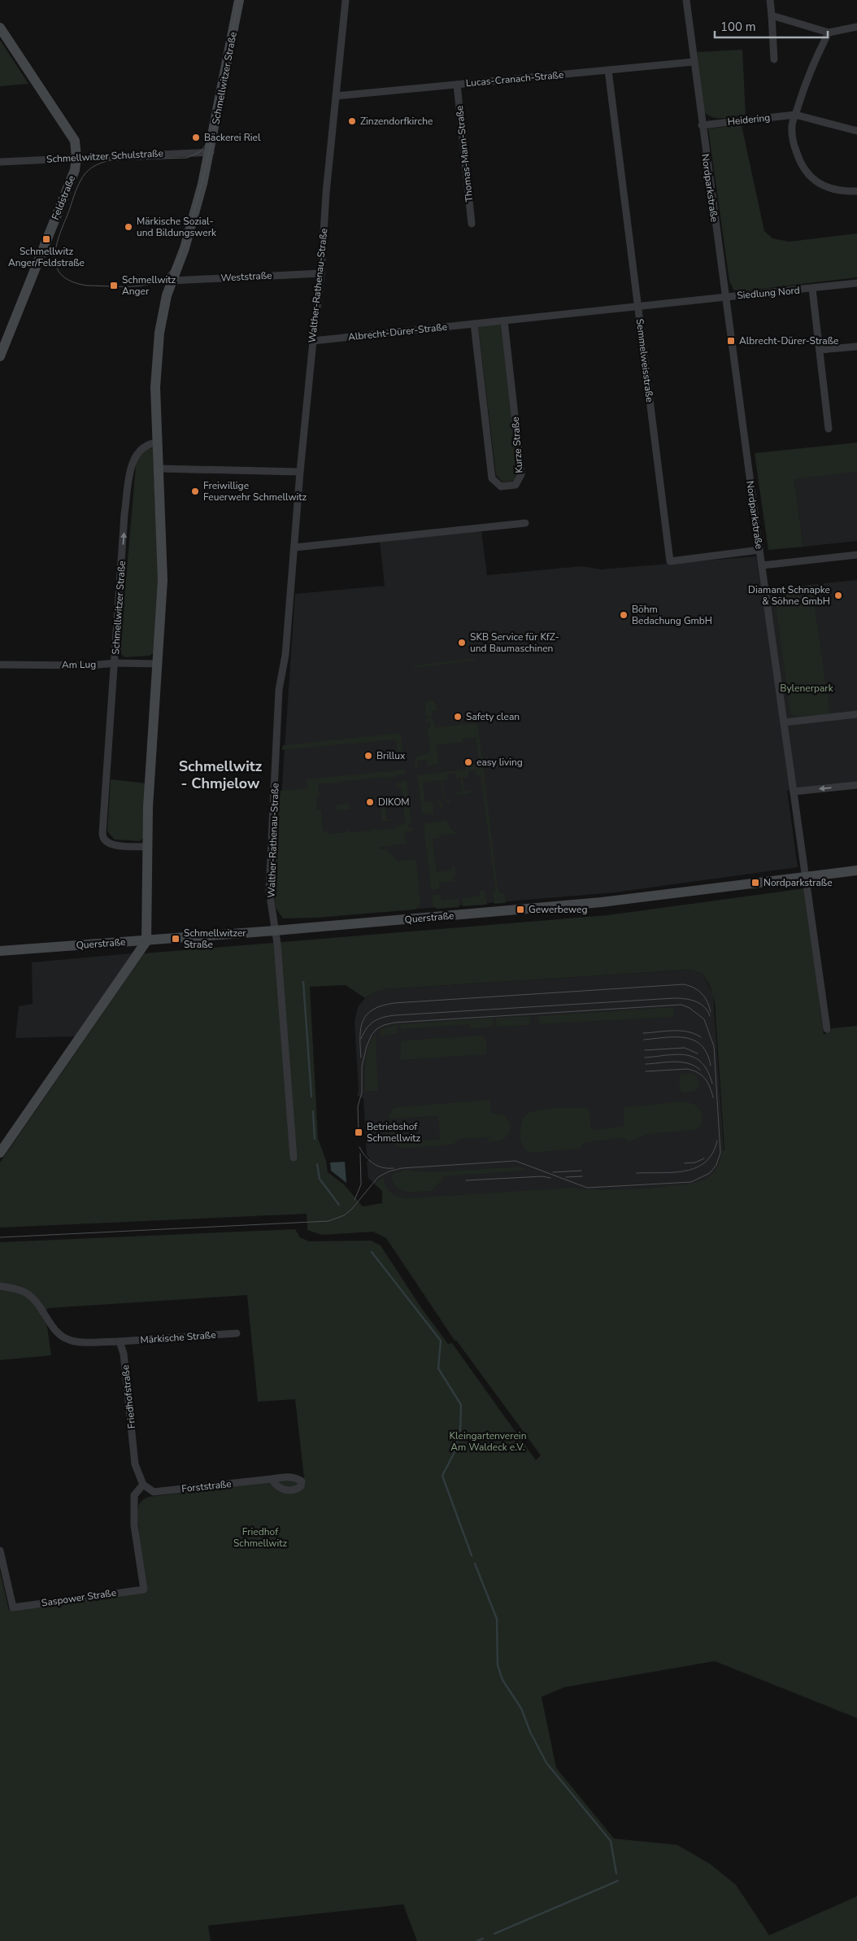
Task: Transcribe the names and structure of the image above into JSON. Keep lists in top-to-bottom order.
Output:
{
  "streets": {
    "street": [
      "Schmellwitzer Straße",
      "Lucas-Cranach-Straße",
      "Heidering",
      "Thomas-Mann-Straße",
      "Schmellwitzer Schulstraße",
      "Nordparkstraße",
      "Feldstraße",
      "Weststraße",
      "Walther-Rathenau-Straße",
      "Siedlung Nord",
      "Albrecht-Dürer-Straße",
      "Semmelweisstraße",
      "Kurze Straße",
      "Am Lug",
      "Querstraße",
      "Märkische Straße",
      "Friedhofstraße",
      "Forststraße",
      "Saspower Straße"
    ]
  },
  "crossings": [
    ["Schmellwitzer Straße", "Schmellwitzer Schulstraße"],
    ["Schmellwitzer Straße", "Weststraße"],
    ["Schmellwitzer Straße", "Am Lug"],
    ["Schmellwitzer Straße", "Querstraße"],
    ["Lucas-Cranach-Straße", "Thomas-Mann-Straße"],
    ["Lucas-Cranach-Straße", "Nordparkstraße"],
    ["Lucas-Cranach-Straße", "Walther-Rathenau-Straße"],
    ["Lucas-Cranach-Straße", "Semmelweisstraße"],
    ["Heidering", "Nordparkstraße"],
    ["Schmellwitzer Schulstraße", "Feldstraße"],
    ["Nordparkstraße", "Siedlung Nord"],
    ["Nordparkstraße", "Albrecht-Dürer-Straße"],
    ["Nordparkstraße", "Semmelweisstraße"],
    ["Nordparkstraße", "Querstraße"],
    ["Weststraße", "Walther-Rathenau-Straße"],
    ["Walther-Rathenau-Straße", "Albrecht-Dürer-Straße"],
    ["Walther-Rathenau-Straße", "Querstraße"],
    ["Siedlung Nord", "Albrecht-Dürer-Straße"],
    ["Albrecht-Dürer-Straße", "Semmelweisstraße"],
    ["Albrecht-Dürer-Straße", "Kurze Straße"],
    ["Märkische Straße", "Friedhofstraße"],
    ["Friedhofstraße", "Forststraße"],
    ["Friedhofstraße", "Saspower Straße"],
    ["Forststraße", "Saspower Straße"]
  ],
  "districts": ["Schmellwitz - Chmjelow"],
  "parks": ["Bylenerpark", "Kleingartenverein Am Waldeck e.V.", "Friedhof Schmellwitz"],
  "places": {
    "other": [
      "Zinzendorfkirche",
      "Bäckerei Riel",
      "Märkische Sozial- und Bildungswerk",
      "Freiwillige Feuerwehr Schmellwitz",
      "Diamant Schnapke & Söhne GmbH",
      "Böhm Bedachung GmbH",
      "SKB Service für KfZ- und Baumaschinen",
      "Safety clean",
      "Brillux",
      "easy living",
      "DIKOM"
    ],
    "transit": [
      "Schmellwitz Anger/Feldstraße",
      "Schmellwitz Anger",
      "Albrecht-Dürer-Straße",
      "Nordparkstraße",
      "Gewerbeweg",
      "Schmellwitzer Straße",
      "Betriebshof Schmellwitz"
    ]
  },
  "scale_bar": "100 m"
}
